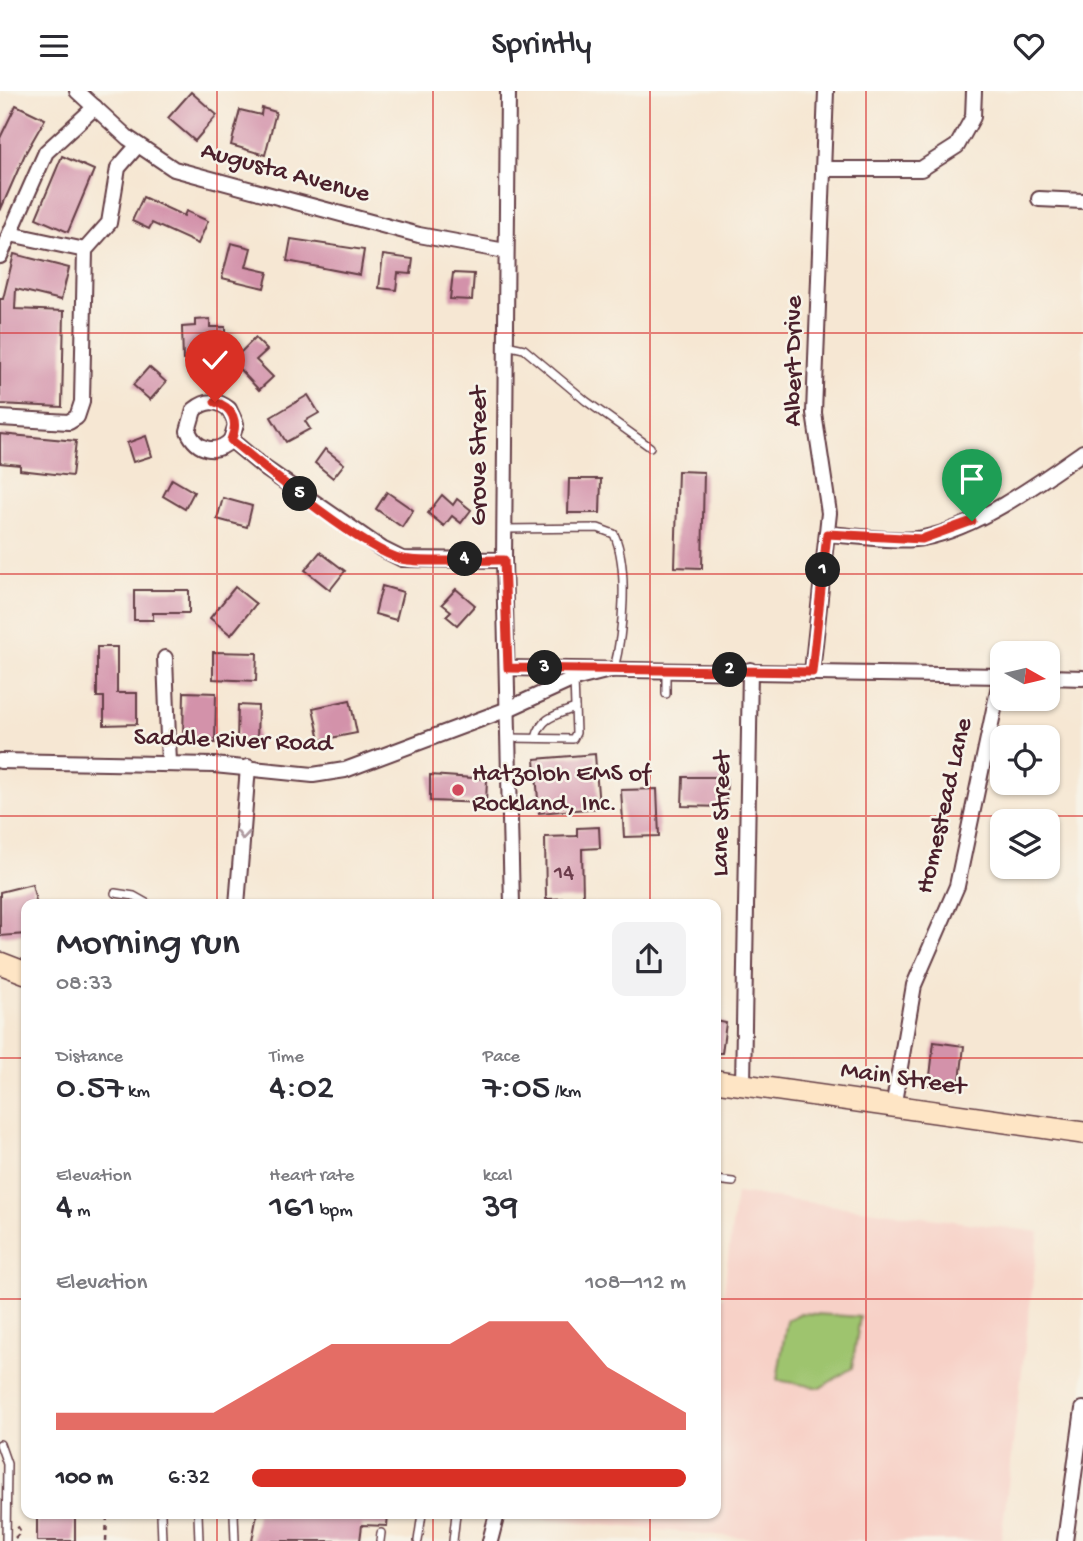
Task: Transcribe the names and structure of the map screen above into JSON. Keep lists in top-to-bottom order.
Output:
{
  "streets": {
    "main road": ["Main Street"],
    "street": [
      "Augusta Avenue",
      "Albert Drive",
      "Grove Street",
      "Saddle River Road",
      "Homestead Lane",
      "Lane Street"
    ]
  },
  "crossings": [
    ["Augusta Avenue", "Grove Street"],
    ["Albert Drive", "Saddle River Road"],
    ["Grove Street", "Saddle River Road"],
    ["Saddle River Road", "Lane Street"],
    ["Homestead Lane", "Main Street"],
    ["Lane Street", "Main Street"]
  ],
  "places": ["Hatzoloh EMS of Rockland, Inc."],
  "house_numbers": ["14"],
  "north": "right",
  "page": {
    "header": "Sprintly",
    "pins": [
      "5",
      "4",
      "1",
      "3",
      "2"
    ],
    "heading": ["Morning run", "08:33"],
    "stats": [
      ["Distance", "0.57 km"],
      ["Time", "4:02"],
      ["Pace", "7:05 /km"],
      ["Elevation", "4 m"],
      ["Heart rate", "161 bpm"],
      ["kcal", "39"]
    ],
    "chart": ["Elevation", "108–112 m"],
    "list": [
      {
        "name": "100 m",
        "note": "6:32"
      }
    ]
  }
}
